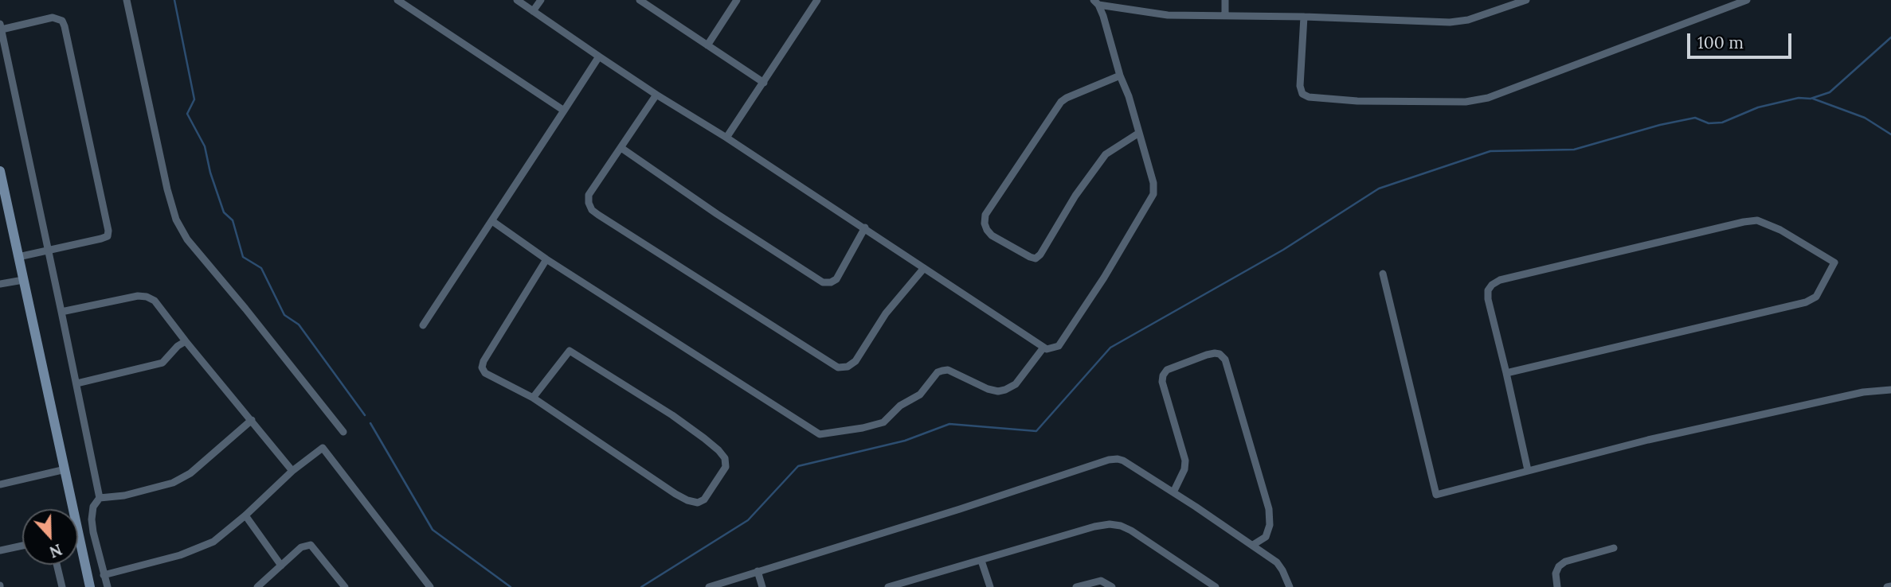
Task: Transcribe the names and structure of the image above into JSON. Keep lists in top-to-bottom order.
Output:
{
  "scale_bar": "100 m",
  "north": "bottom"
}
